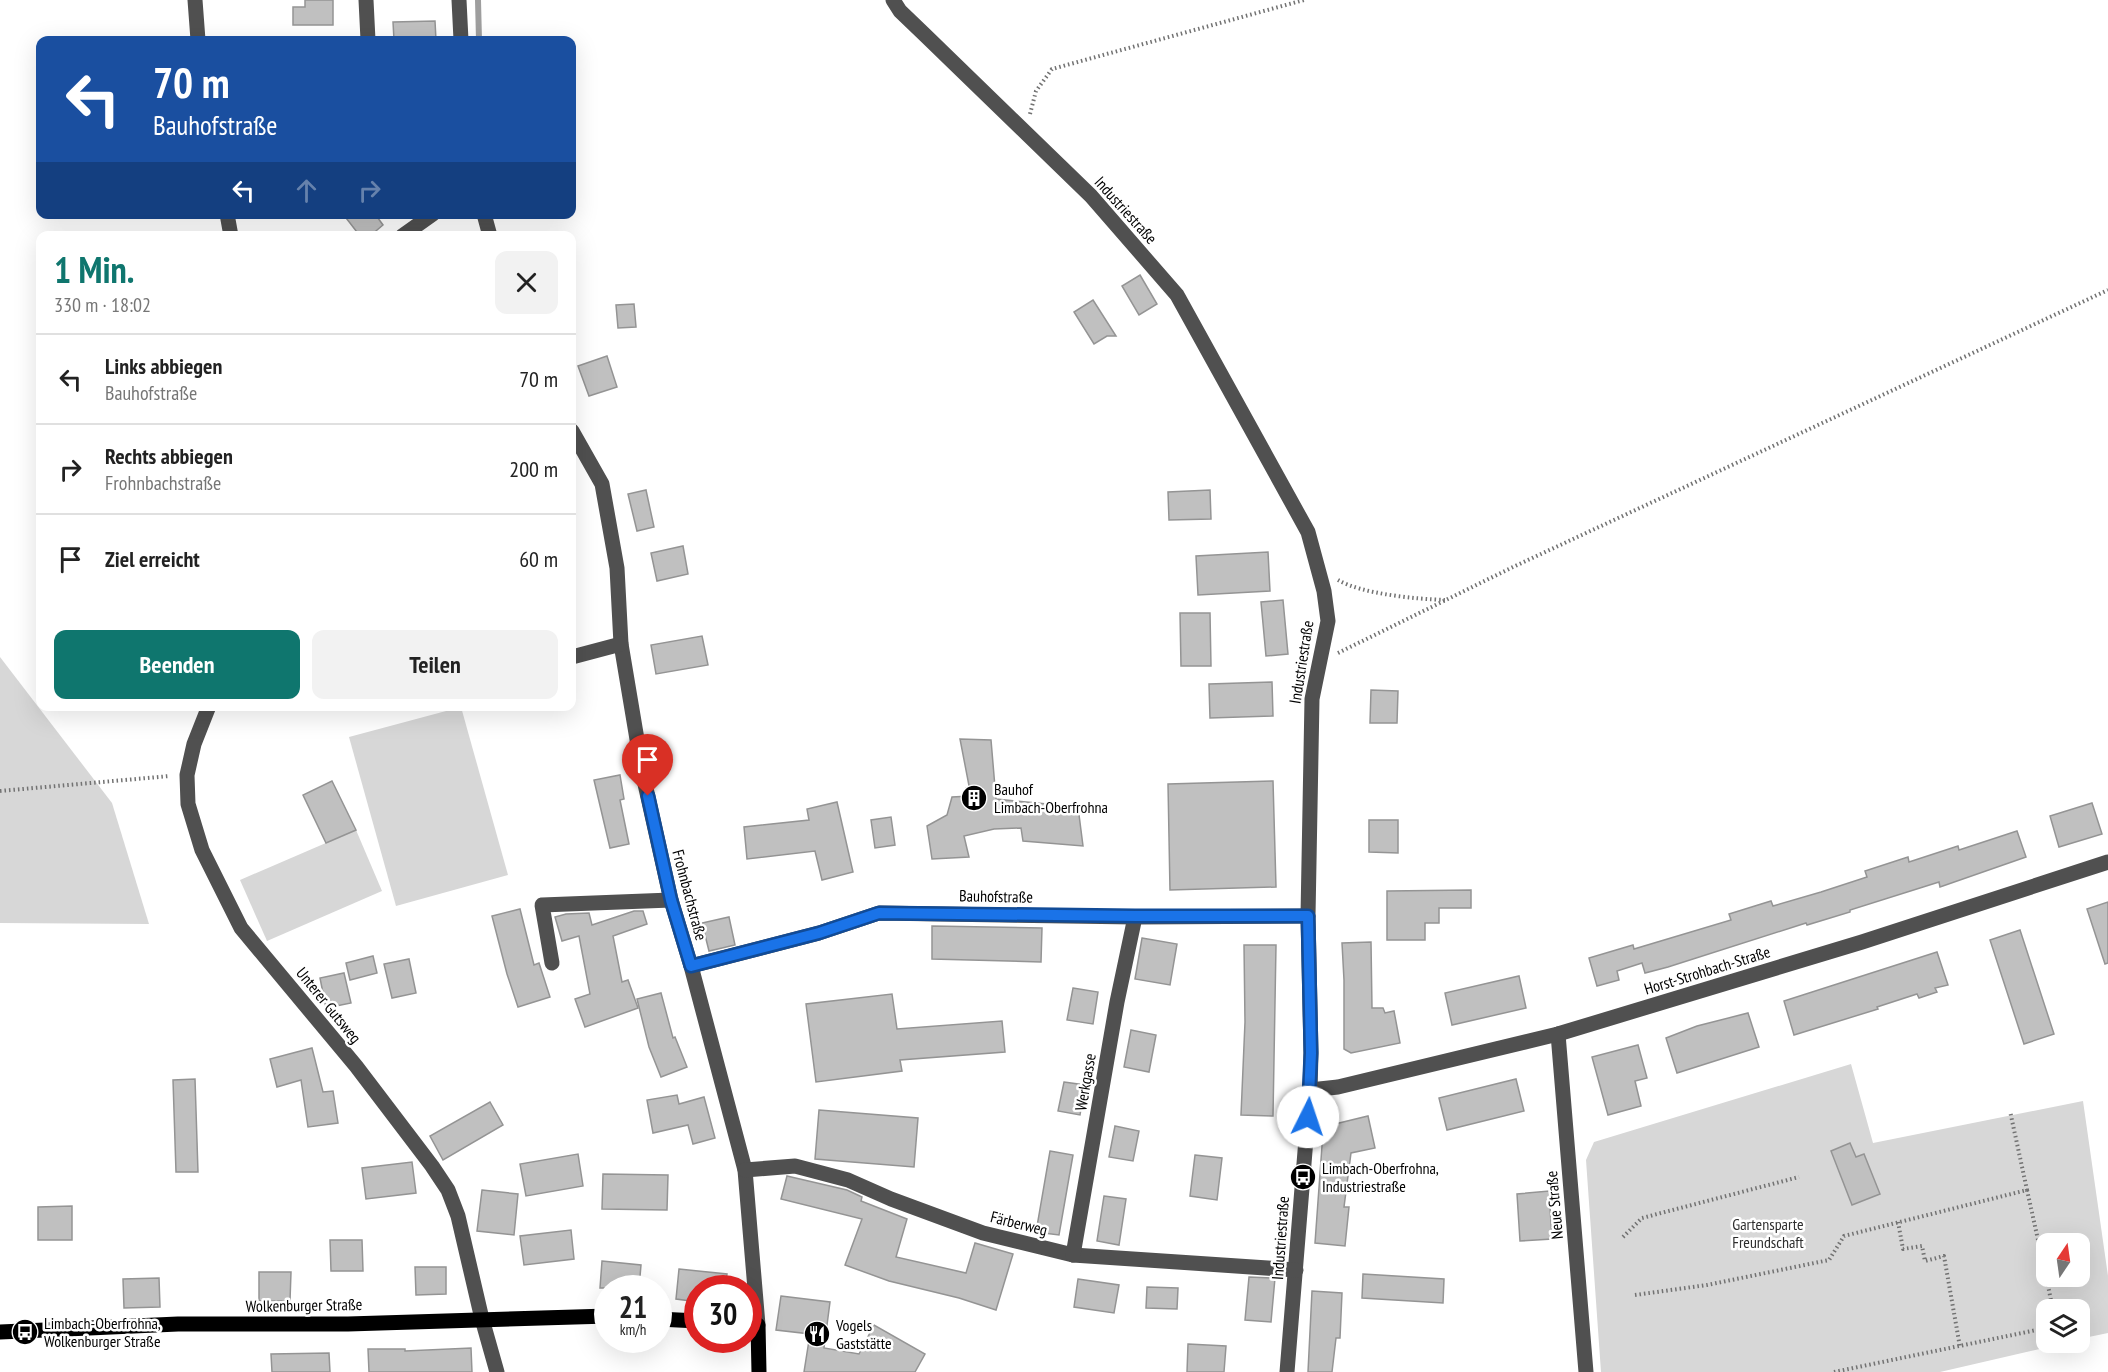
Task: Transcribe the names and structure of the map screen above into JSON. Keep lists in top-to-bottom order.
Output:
{
  "streets": {
    "main road": ["Frohnbachstraße", "Wolkenburger Straße"],
    "street": [
      "Industriestraße",
      "Bauhofstraße",
      "Horst-Strohbach-Straße",
      "Unterer Gutsweg",
      "Werkgasse",
      "Neue Straße",
      "Färberweg"
    ]
  },
  "crossings": [
    ["Industriestraße", "Bauhofstraße"],
    ["Industriestraße", "Horst-Strohbach-Straße"],
    ["Industriestraße", "Färberweg"],
    ["Frohnbachstraße", "Bauhofstraße"],
    ["Frohnbachstraße", "Färberweg"],
    ["Bauhofstraße", "Werkgasse"],
    ["Horst-Strohbach-Straße", "Neue Straße"],
    ["Unterer Gutsweg", "Wolkenburger Straße"],
    ["Werkgasse", "Färberweg"]
  ],
  "parks": ["Gartensparte Freundschaft"],
  "places": {
    "building": ["Bauhof Limbach-Oberfrohna"],
    "bus stop": ["Limbach-Oberfrohna, Industriestraße", "Limbach-Oberfrohna, Wolkenburger Straße"],
    "restaurant": ["Vogels Gaststätte"]
  },
  "north": "top",
  "page": {
    "turn": ["70 m", "Bauhofstraße"],
    "heading": ["1 Min.", "330 m · 18:02"],
    "list": [
      {
        "name": "Links abbiegen",
        "note": "Bauhofstraße",
        "value": "70 m"
      },
      {
        "name": "Rechts abbiegen",
        "note": "Frohnbachstraße",
        "value": "200 m"
      },
      {
        "name": "Ziel erreicht",
        "value": "60 m"
      }
    ],
    "buttons": ["Beenden", "Teilen"],
    "speed": "21 km/h",
    "limit": "30"
  }
}
